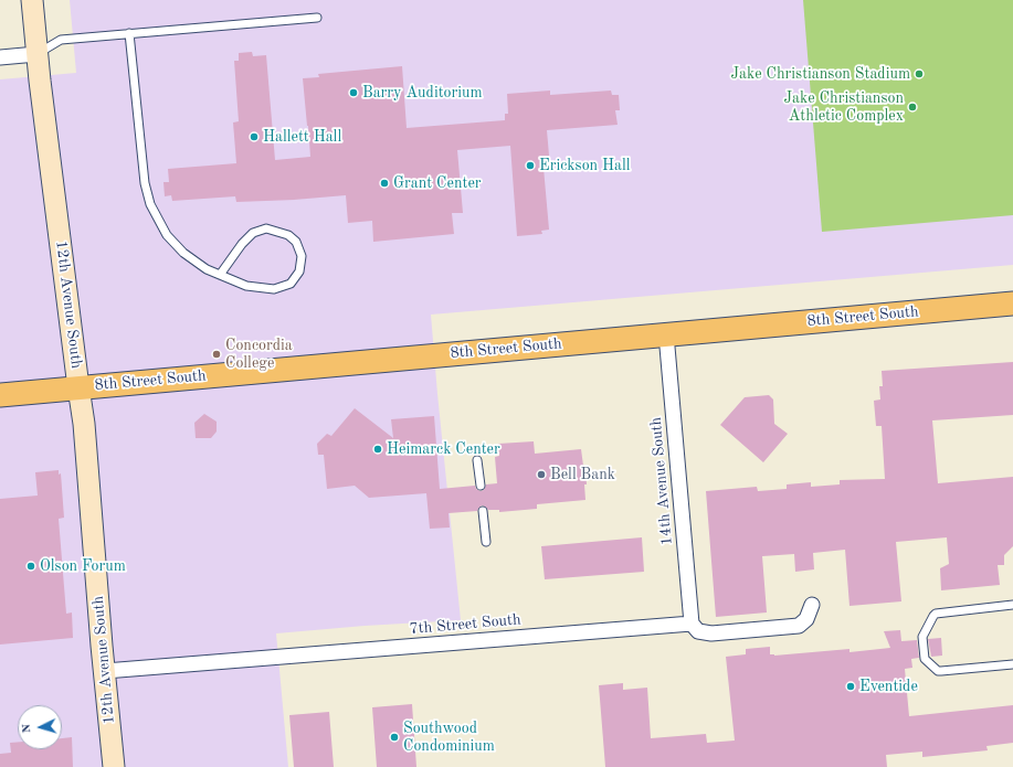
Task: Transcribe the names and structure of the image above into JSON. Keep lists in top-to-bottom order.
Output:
{
  "streets": {
    "main road": ["8th Street South"],
    "street": ["12th Avenue South", "14th Avenue South", "7th Street South"]
  },
  "crossings": [
    ["12th Avenue South", "8th Street South"],
    ["12th Avenue South", "7th Street South"],
    ["8th Street South", "14th Avenue South"],
    ["14th Avenue South", "7th Street South"]
  ],
  "places": [
    "Jake Christianson Stadium",
    "Barry Auditorium",
    "Jake Christianson Athletic Complex",
    "Hallett Hall",
    "Erickson Hall",
    "Grant Center",
    "Concordia College",
    "Heimarck Center",
    "Bell Bank",
    "Olson Forum",
    "Eventide",
    "Southwood Condominium"
  ],
  "north": "left"
}
